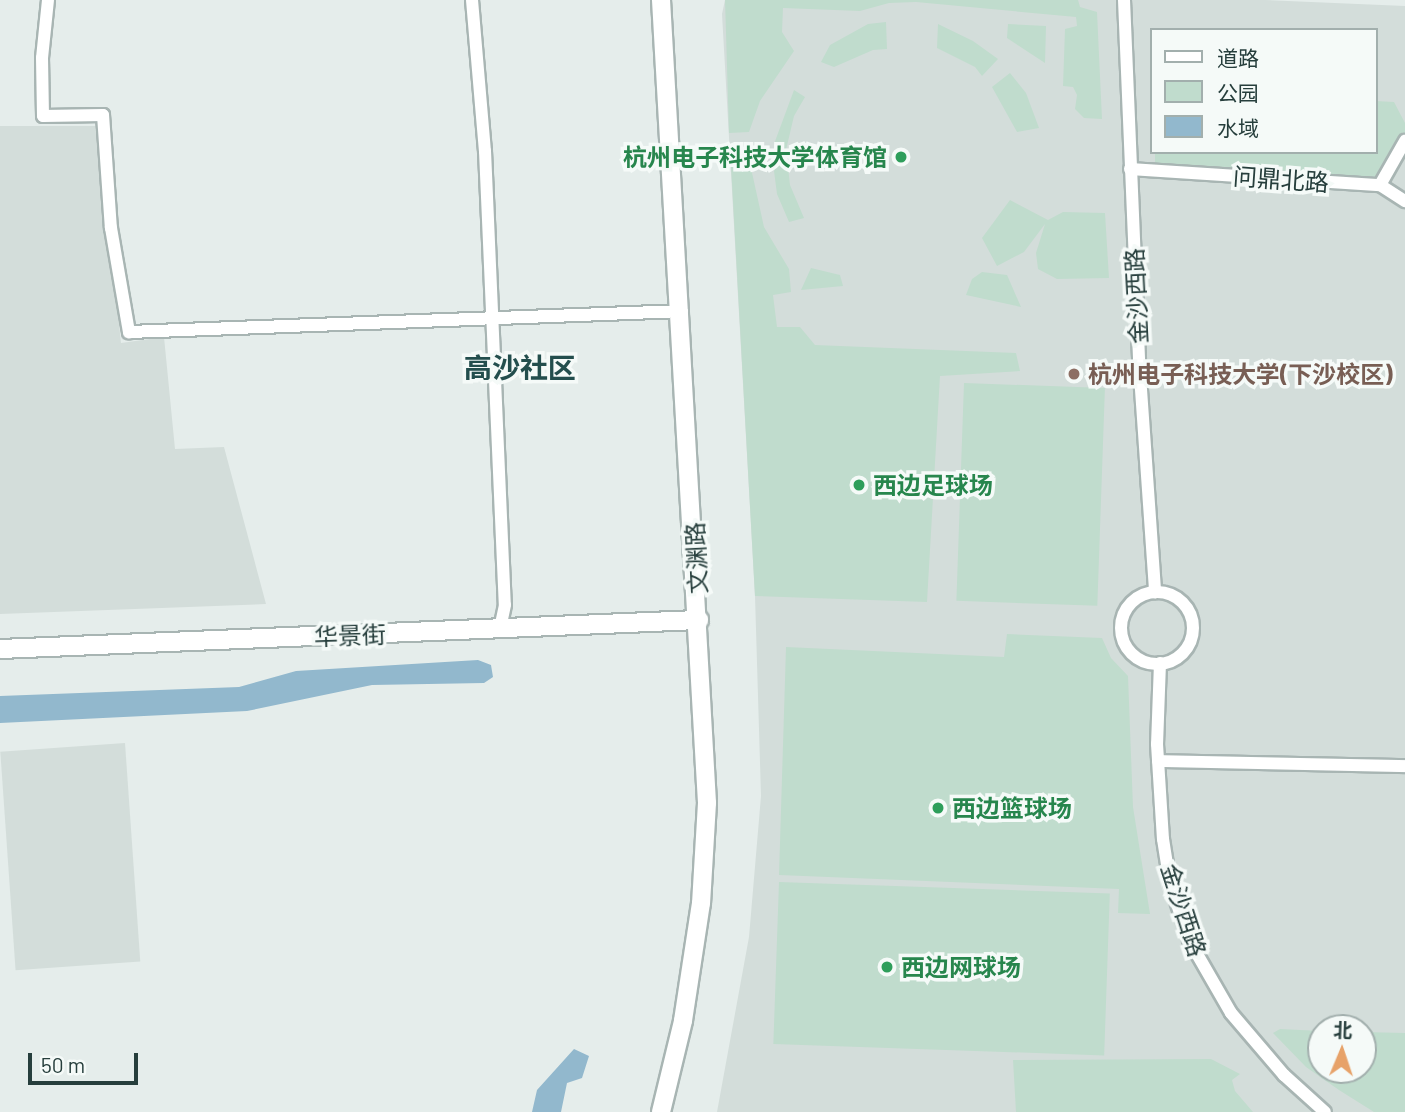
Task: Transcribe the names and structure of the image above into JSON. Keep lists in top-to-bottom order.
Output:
{
  "streets": {
    "main road": ["文渊路", "华景街"],
    "street": ["问鼎北路", "金沙西路"]
  },
  "crossings": [
    ["问鼎北路", "金沙西路"],
    ["文渊路", "华景街"]
  ],
  "districts": ["高沙社区"],
  "places": [
    "杭州电子科技大学体育馆",
    "杭州电子科技大学(下沙校区)",
    "西边足球场",
    "西边篮球场",
    "西边网球场"
  ],
  "legend": ["道路", "公园", "水域"],
  "scale_bar": "50 m",
  "north": "top"
}
